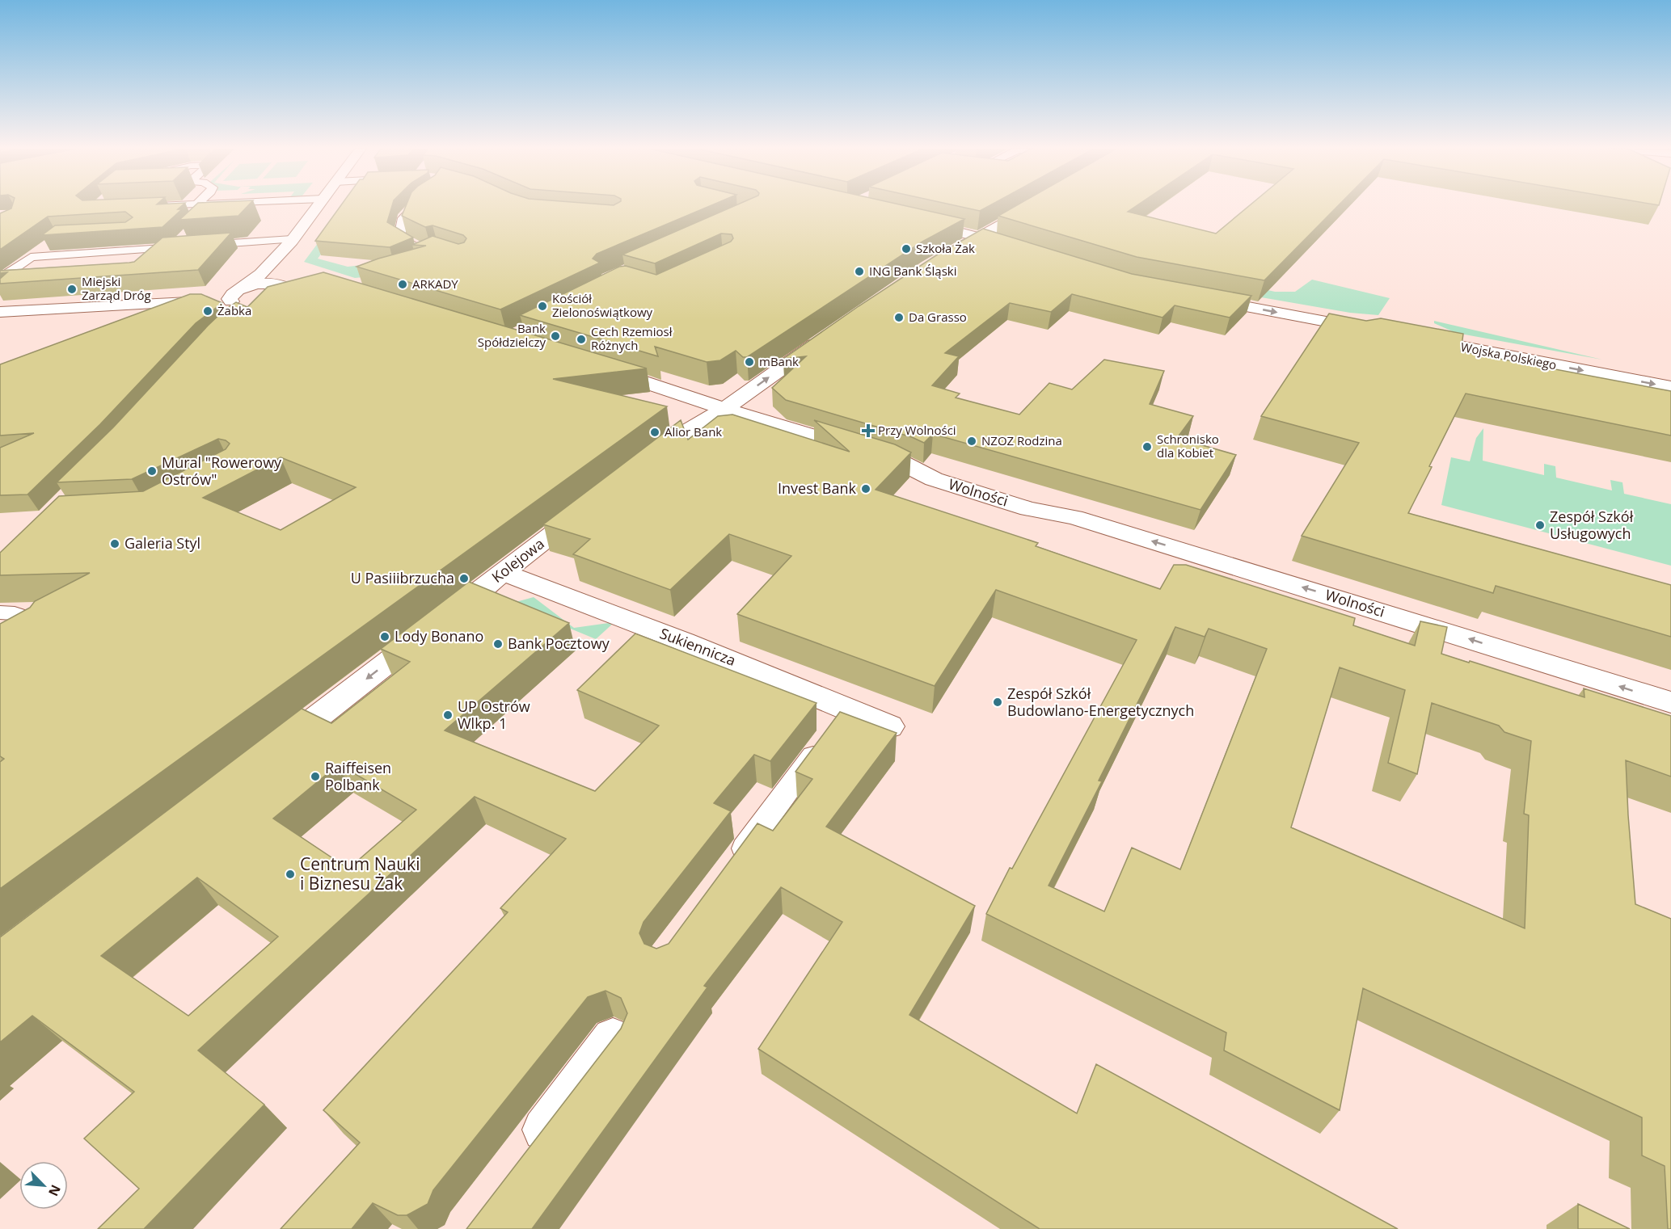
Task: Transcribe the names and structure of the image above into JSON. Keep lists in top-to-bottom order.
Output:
{
  "streets": {
    "street": [
      "Wojska Polskiego",
      "Wolności",
      "Kolejowa",
      "Sukiennicza"
    ]
  },
  "crossings": [
    ["Kolejowa", "Sukiennicza"]
  ],
  "one_way": ["Wojska Polskiego", "Wolności", "Kolejowa"],
  "places": {
    "other": [
      "Szkoła Żak",
      "ING Bank Śląski",
      "ARKADY",
      "Miejski Zarząd Dróg",
      "Kościół Zielonoświątkowy",
      "Żabka",
      "Da Grasso",
      "Bank Spółdzielczy",
      "Cech Rzemiosł Różnych",
      "mBank",
      "Alior Bank",
      "NZOZ Rodzina",
      "Schronisko dla Kobiet",
      "Mural \"Rowerowy Ostrów\"",
      "Invest Bank",
      "Zespół Szkół Usługowych",
      "Galeria Styl",
      "U Pasiiibrzucha",
      "Lody Bonano",
      "Bank Pocztowy",
      "Zespół Szkół Budowlano-Energetycznych",
      "UP Ostrów Wlkp. 1",
      "Raiffeisen Polbank",
      "Centrum Nauki i Biznesu Żak"
    ],
    "health": ["Przy Wolności"]
  },
  "north": "bottom right"
}
